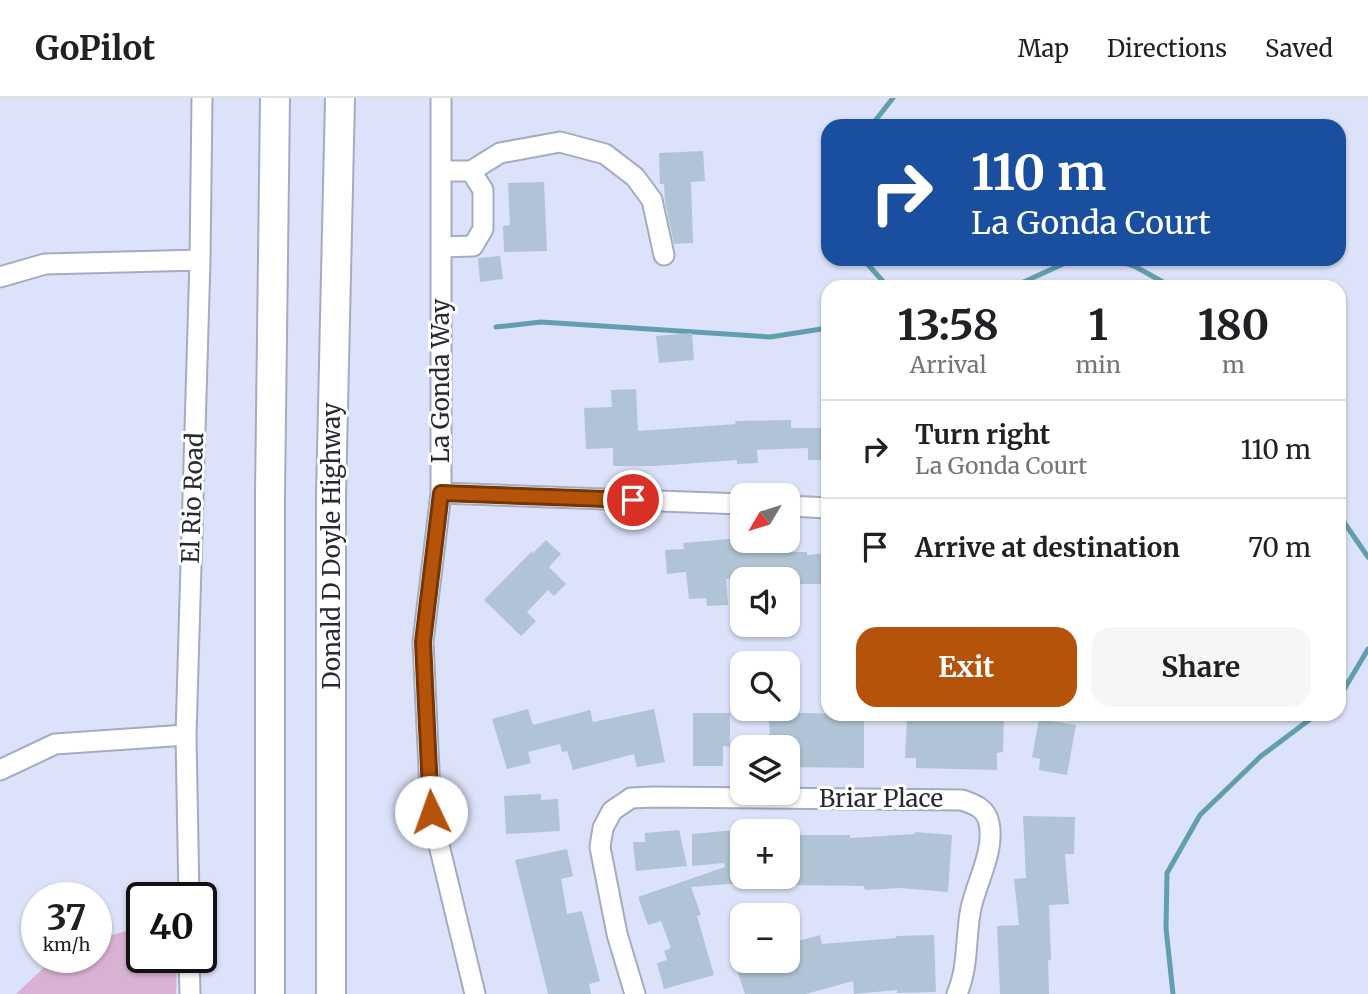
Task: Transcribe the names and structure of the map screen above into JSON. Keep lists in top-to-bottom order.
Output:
{
  "streets": {
    "highway": ["Donald D Doyle Highway"],
    "street": ["La Gonda Way", "El Rio Road", "Briar Place"]
  },
  "north": "bottom left",
  "page": {
    "header": "GoPilot",
    "nav": ["Map", "Directions", "Saved"],
    "turn": ["110 m", "La Gonda Court"],
    "eta": [
      "13:58",
      "Arrival",
      "1",
      "min",
      "180",
      "m"
    ],
    "list": [
      {
        "name": "Turn right",
        "note": "La Gonda Court",
        "value": "110 m"
      },
      {
        "name": "Arrive at destination",
        "value": "70 m"
      }
    ],
    "map_buttons": ["+", "−"],
    "buttons": ["Exit", "Share"],
    "speed": "37 km/h",
    "limit": "40"
  }
}
